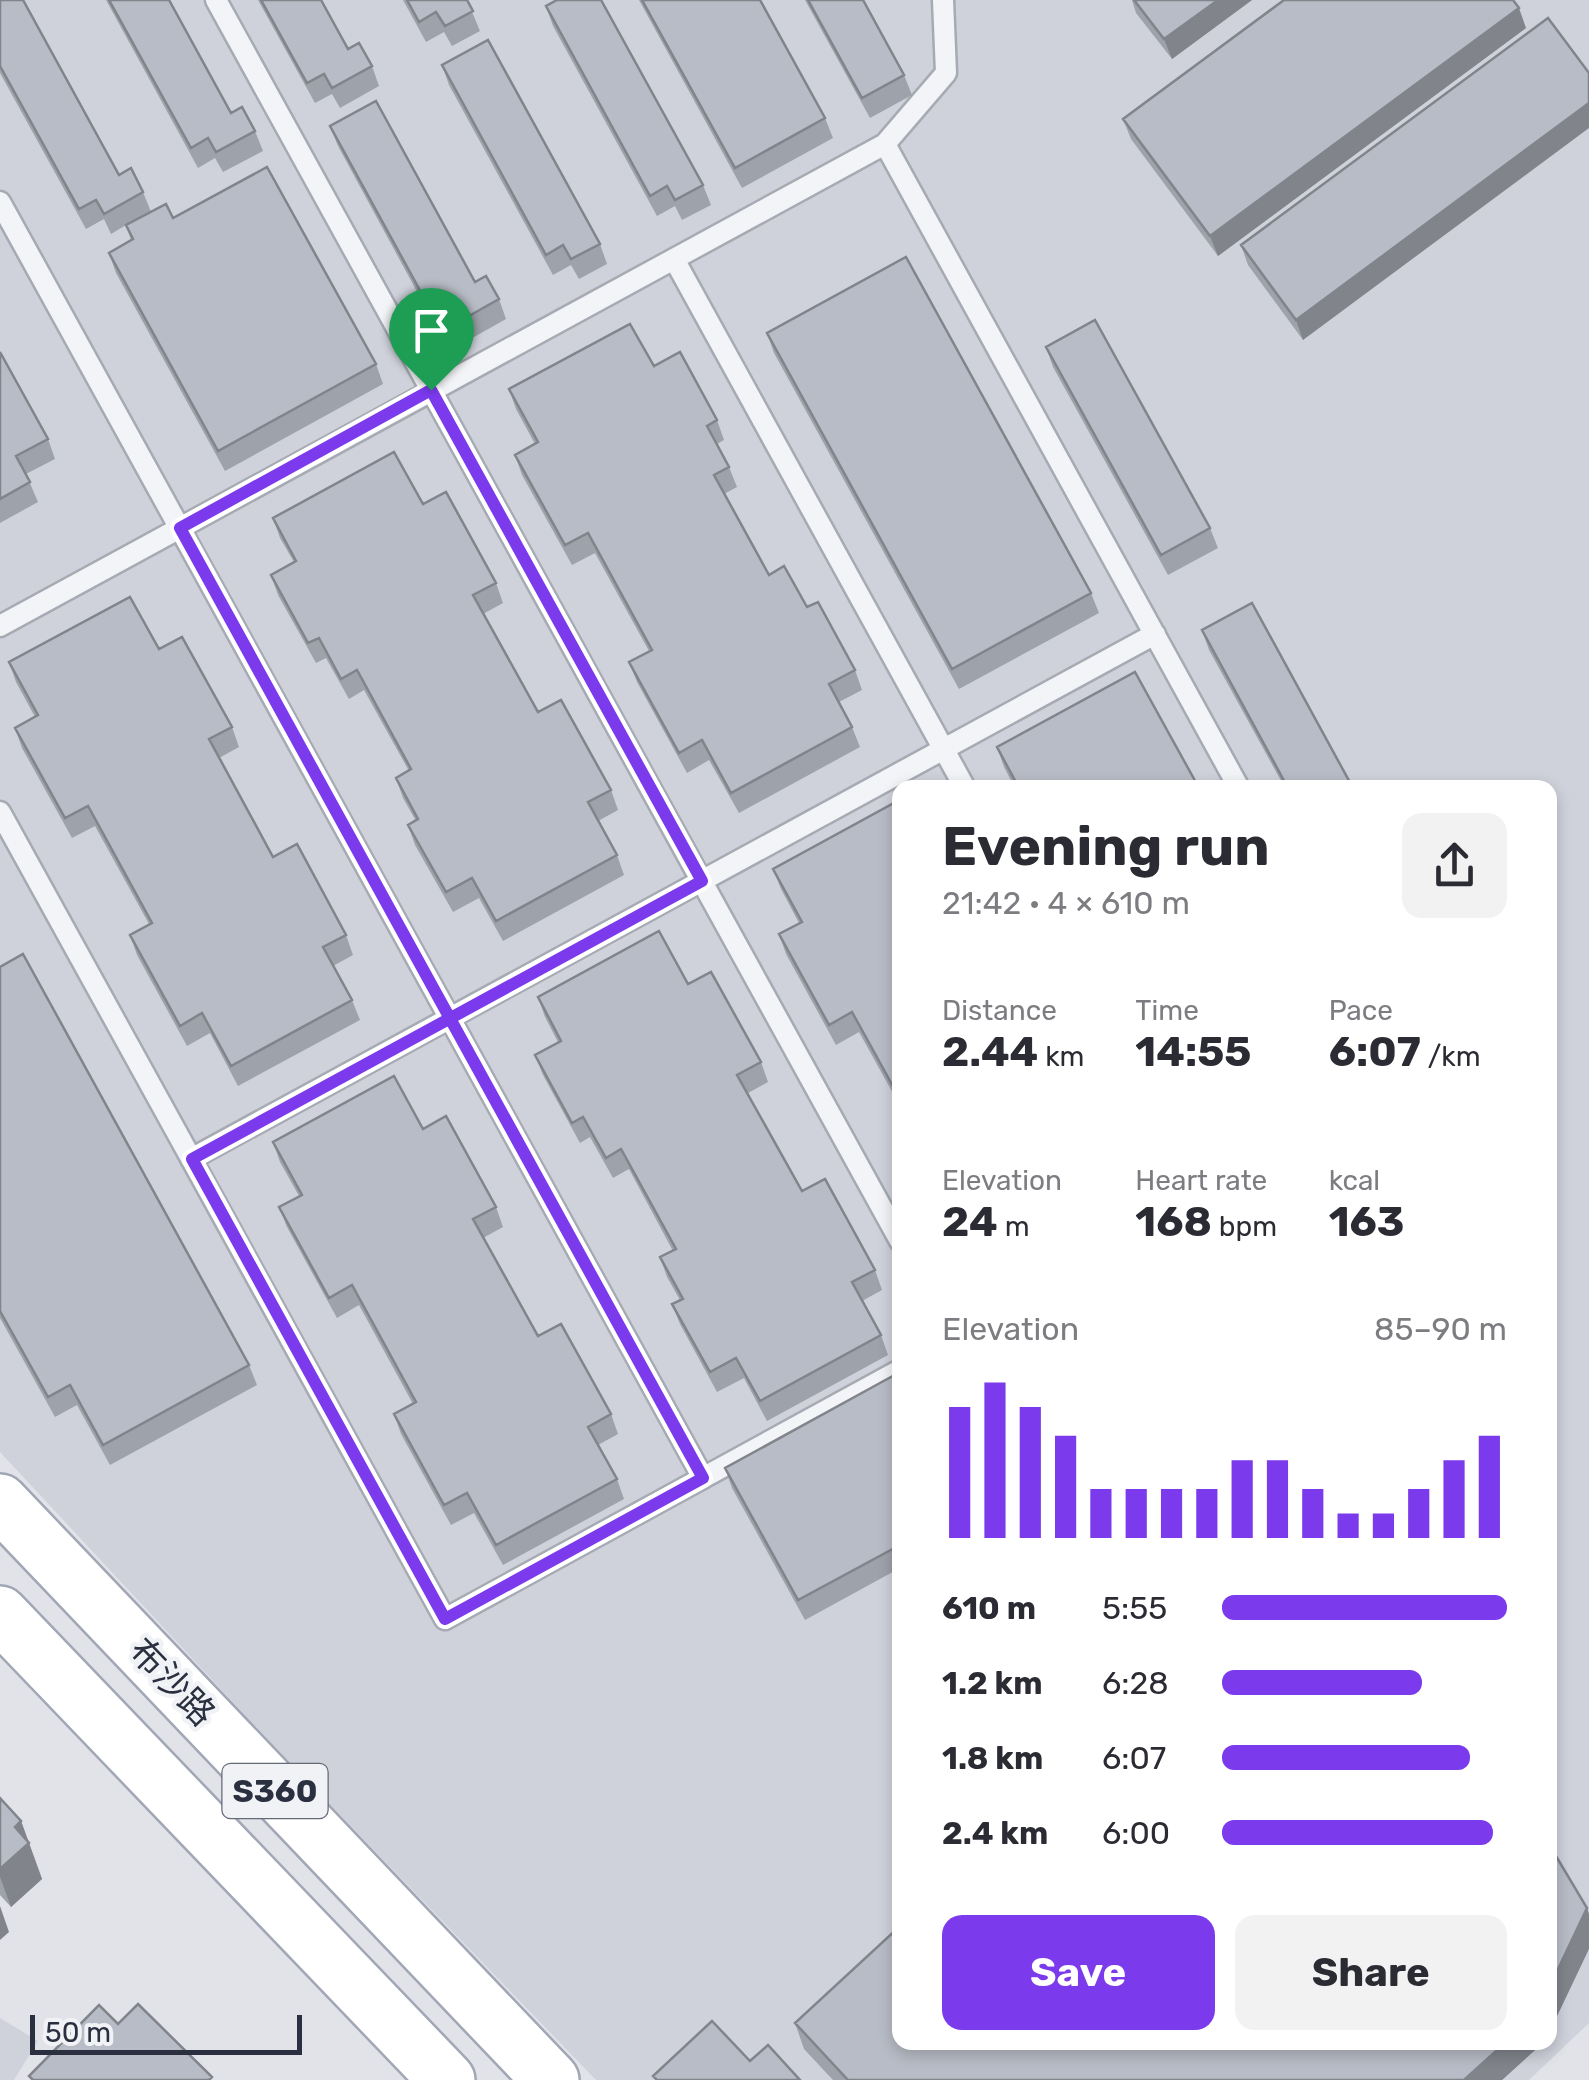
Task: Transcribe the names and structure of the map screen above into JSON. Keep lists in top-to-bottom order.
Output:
{
  "streets": {
    "main road": ["布沙路", "S360"]
  },
  "scale_bar": "50 m",
  "page": {
    "heading": ["Evening run", "21:42 · 4 × 610 m"],
    "stats": [
      ["Distance", "2.44 km"],
      ["Time", "14:55"],
      ["Pace", "6:07 /km"],
      ["Elevation", "24 m"],
      ["Heart rate", "168 bpm"],
      ["kcal", "163"]
    ],
    "chart": ["Elevation", "85–90 m"],
    "list": [
      {
        "name": "610 m",
        "note": "5:55"
      },
      {
        "name": "1.2 km",
        "note": "6:28"
      },
      {
        "name": "1.8 km",
        "note": "6:07"
      },
      {
        "name": "2.4 km",
        "note": "6:00"
      }
    ],
    "buttons": ["Save", "Share"],
    "scale": "50 m"
  }
}
